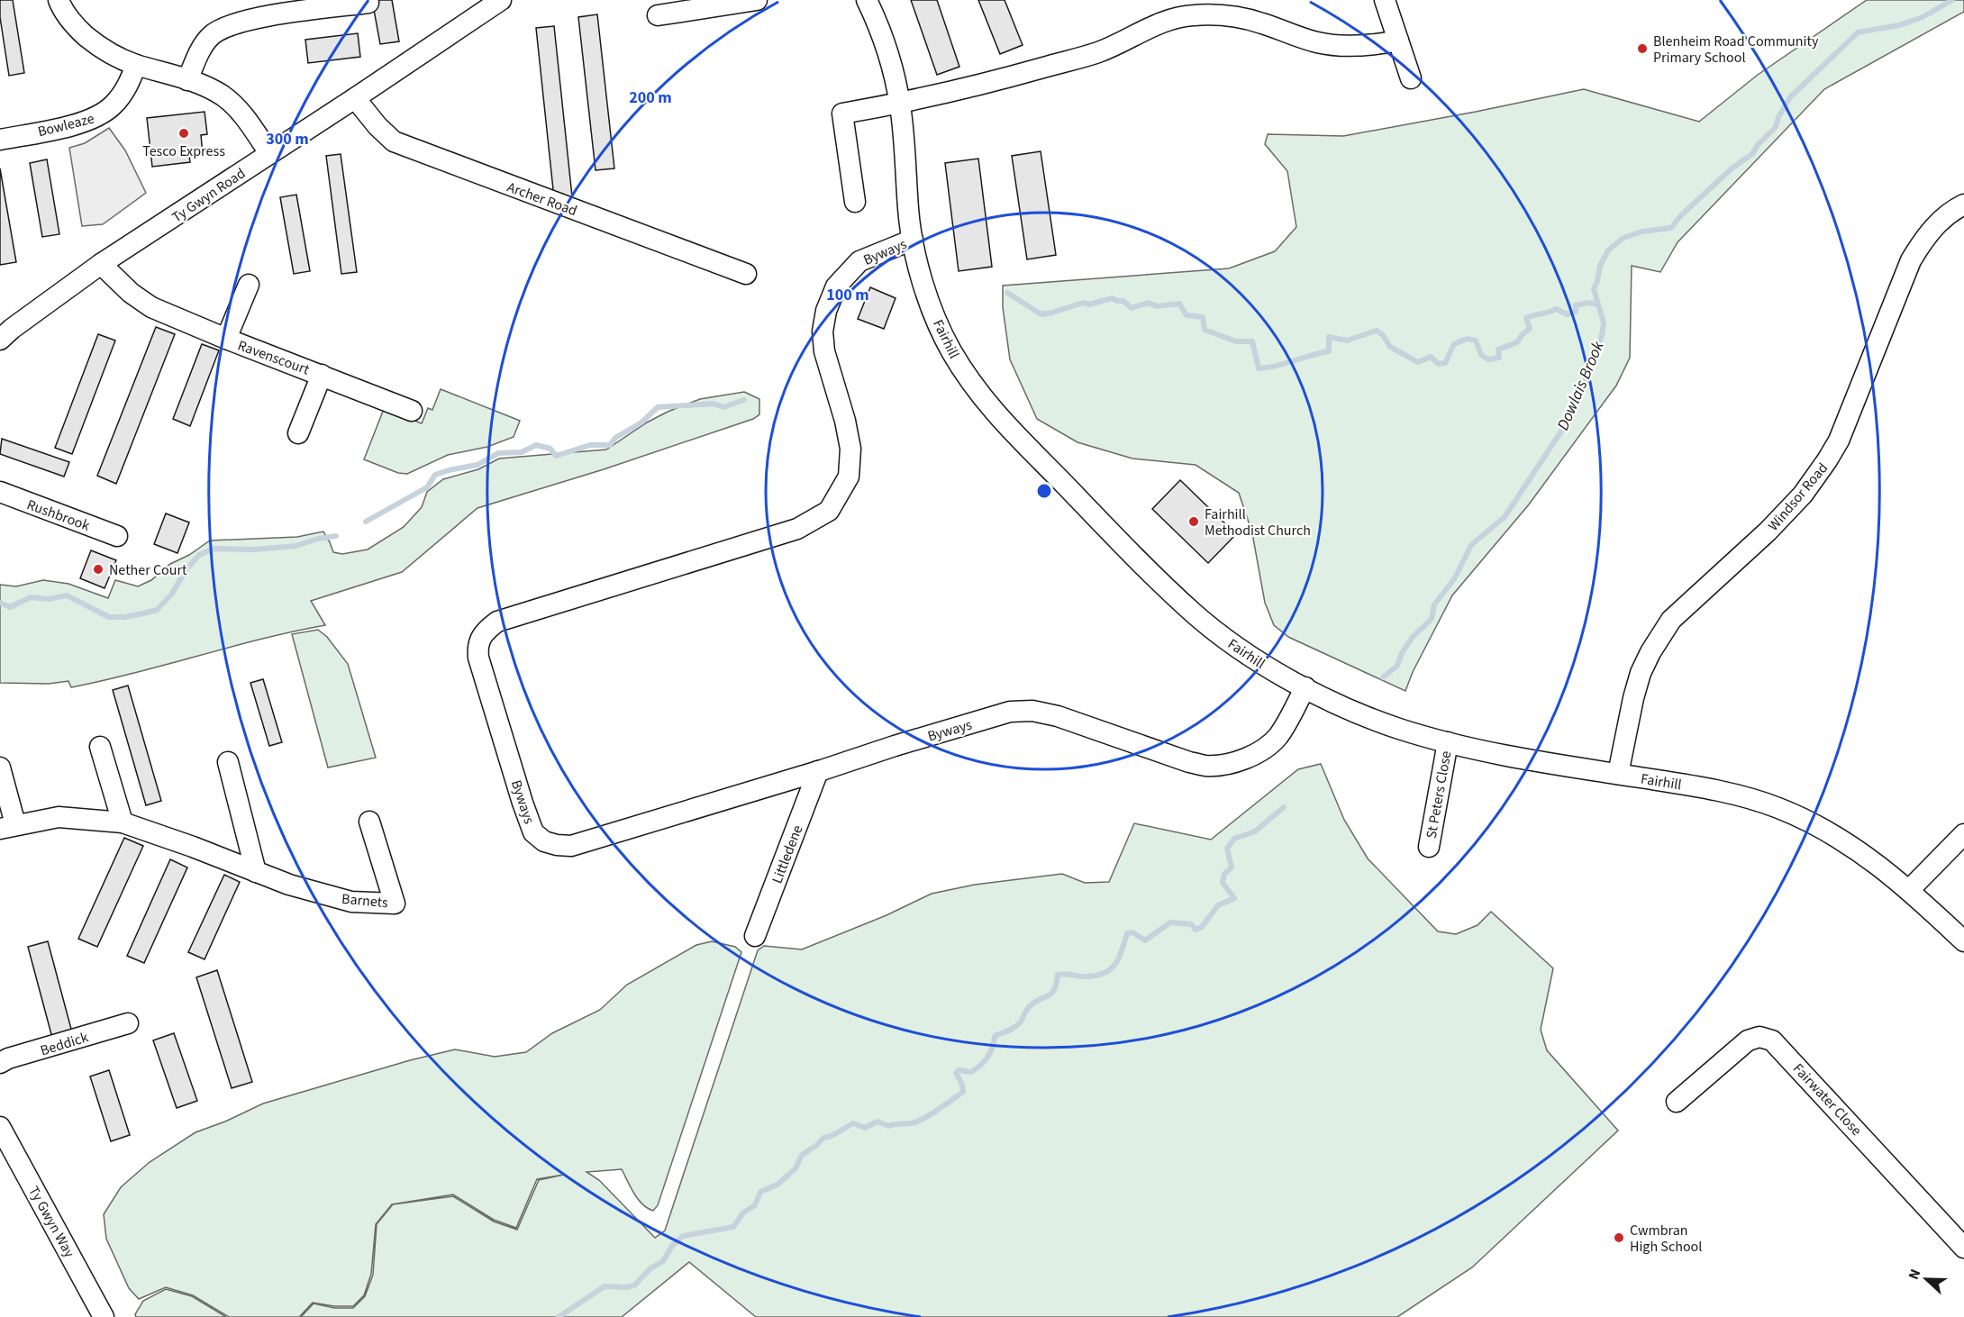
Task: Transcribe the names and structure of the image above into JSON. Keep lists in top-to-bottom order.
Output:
{
  "streets": {
    "street": [
      "Bowleaze",
      "Ty Gwyn Road",
      "Archer Road",
      "Byways",
      "Fairhill",
      "Ravenscourt",
      "Windsor Road",
      "Rushbrook",
      "St Peters Close",
      "Littledene",
      "Barnets",
      "Beddick",
      "Fairwater Close",
      "Ty Gwyn Way"
    ]
  },
  "crossings": [
    ["Ty Gwyn Road", "Archer Road"],
    ["Ty Gwyn Road", "Ravenscourt"],
    ["Byways", "Fairhill"],
    ["Byways", "Littledene"],
    ["Fairhill", "Windsor Road"],
    ["Fairhill", "St Peters Close"]
  ],
  "water": ["Dowlais Brook"],
  "places": [
    "Blenheim Road Community Primary School",
    "Tesco Express",
    "Fairhill Methodist Church",
    "Nether Court",
    "Cwmbran High School"
  ],
  "north": "left",
  "rings": ["200 m", "300 m", "100 m"]
}
